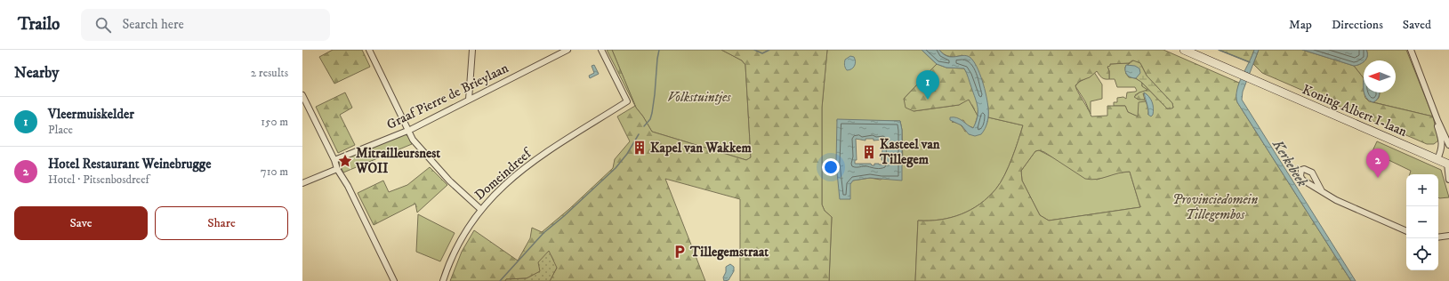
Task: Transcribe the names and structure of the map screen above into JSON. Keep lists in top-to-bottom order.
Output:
{
  "streets": {
    "main road": ["Koning Albert I-laan"],
    "street": ["Graaf Pierre de Brieylaan", "Domeindreef"]
  },
  "water": ["Kerkebeek"],
  "parks": ["Volkstuintjes", "Provinciedomein Tillegembos"],
  "places": {
    "building": ["Kapel van Wakkem", "Kasteel van Tillegem"],
    "place": ["Mitrailleursnest WOII"],
    "parking": ["Tillegemstraat"]
  },
  "north": "left",
  "page": {
    "header": "Trailo",
    "search": "Search here",
    "nav": ["Map", "Directions", "Saved"],
    "heading": ["Nearby", "2 results"],
    "pins": ["1", "2"],
    "list": [
      {
        "mark": "1",
        "name": "Vleermuiskelder",
        "note": "Place",
        "value": "150 m"
      },
      {
        "mark": "2",
        "name": "Hotel Restaurant Weinebrugge",
        "note": "Hotel · Pitsenbosdreef",
        "value": "710 m"
      }
    ],
    "map_buttons": ["+", "−"],
    "buttons": ["Save", "Share"]
  }
}
